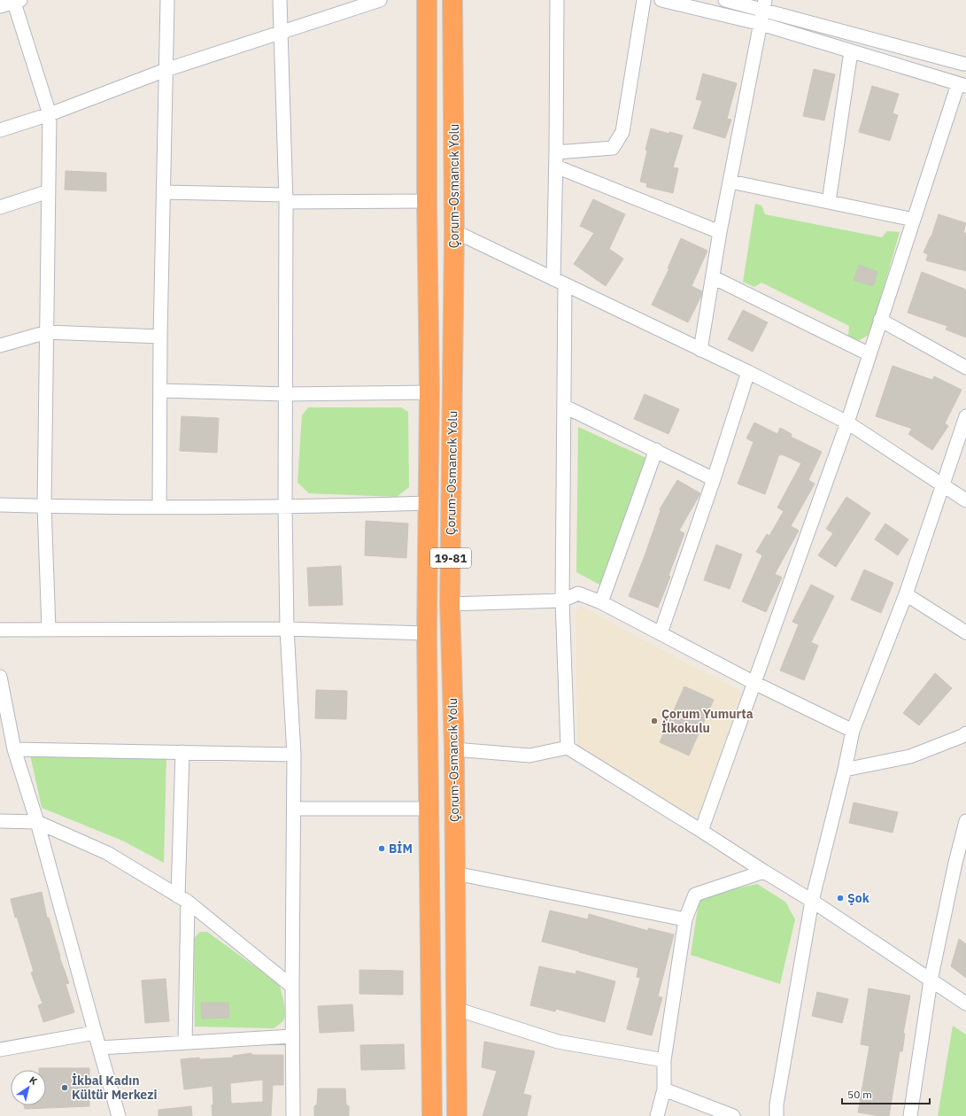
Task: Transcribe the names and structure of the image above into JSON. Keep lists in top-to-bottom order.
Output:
{
  "streets": {
    "highway": ["Çorum-Osmancık Yolu", "19-81"]
  },
  "places": [
    "Çorum Yumurta İlkokulu",
    "BİM",
    "Şok",
    "İkbal Kadın Kültür Merkezi"
  ],
  "scale_bar": "50 m",
  "north": "top right"
}
